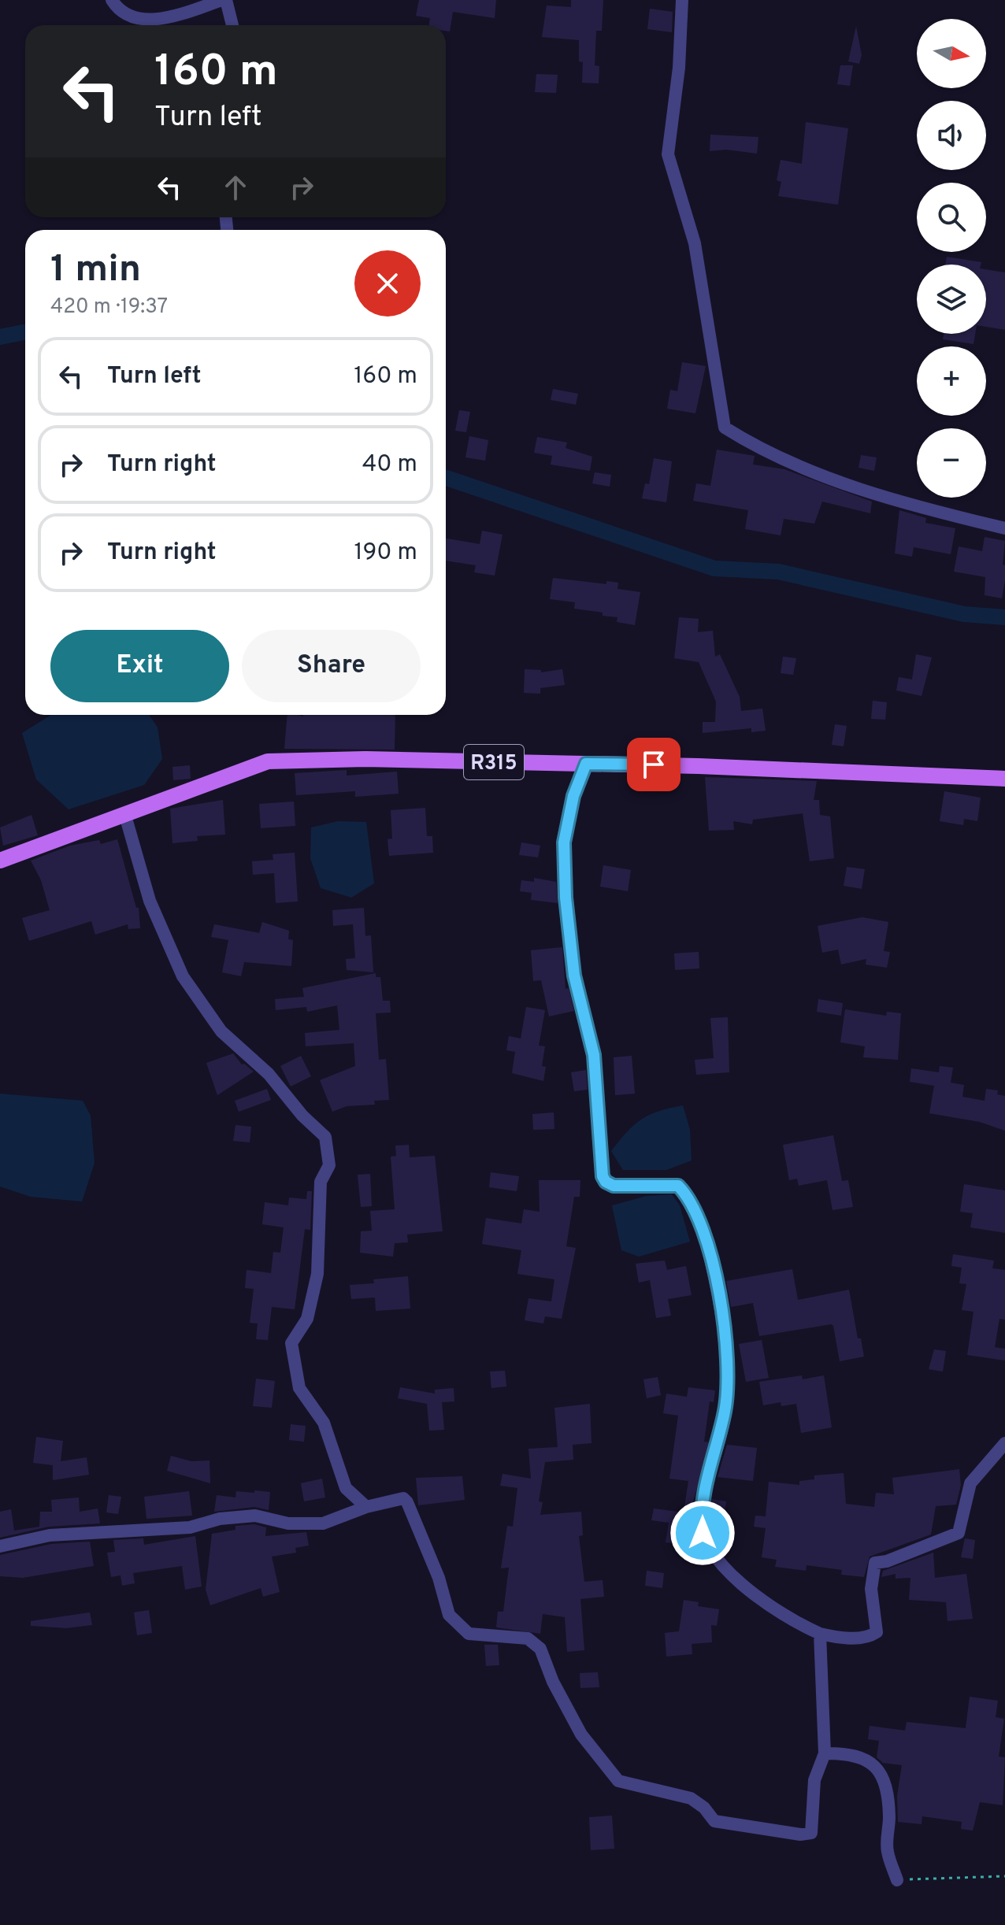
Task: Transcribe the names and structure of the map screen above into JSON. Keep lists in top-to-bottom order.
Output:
{
  "streets": {
    "main road": ["R315"]
  },
  "north": "right",
  "page": {
    "map_buttons": ["+", "−"],
    "turn": ["160 m", "Turn left"],
    "heading": ["1 min", "420 m · 19:37"],
    "list": [
      {
        "name": "Turn left",
        "value": "160 m"
      },
      {
        "name": "Turn right",
        "value": "40 m"
      },
      {
        "name": "Turn right",
        "value": "190 m"
      }
    ],
    "buttons": ["Exit", "Share"]
  }
}
